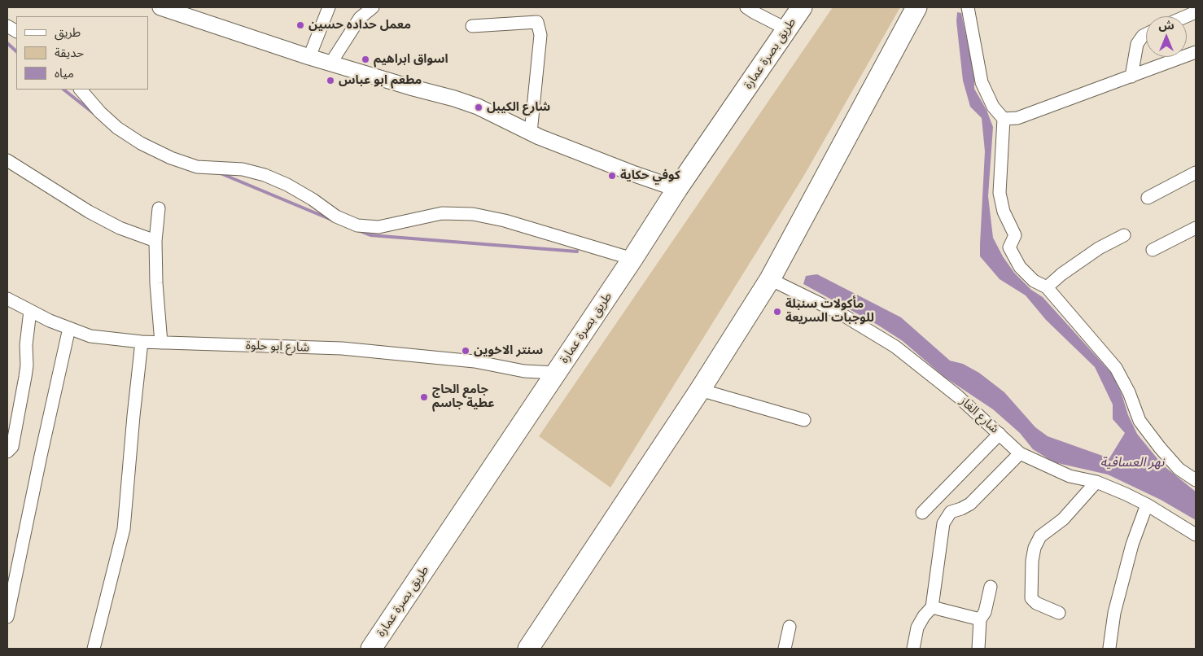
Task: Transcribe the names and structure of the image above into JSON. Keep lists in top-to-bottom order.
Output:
{
  "streets": {
    "highway": ["طريق بصرة عمارة"],
    "street": ["شارع ابو حلوة", "شارع الغاز"]
  },
  "crossings": [
    ["طريق بصرة عمارة", "شارع ابو حلوة"]
  ],
  "water": ["نهر العسافية"],
  "places": [
    "معمل حداده حسين",
    "اسواق ابراهيم",
    "مطعم ابو عباس",
    "شارع الكيبل",
    "كوفي حكاية",
    "مأكولات سنبلة للوجبات السريعة",
    "سنتر الاخوين",
    "جامع الحاج عطية جاسم"
  ],
  "legend": ["طريق", "حديقة", "مياه"],
  "north": "top"
}
